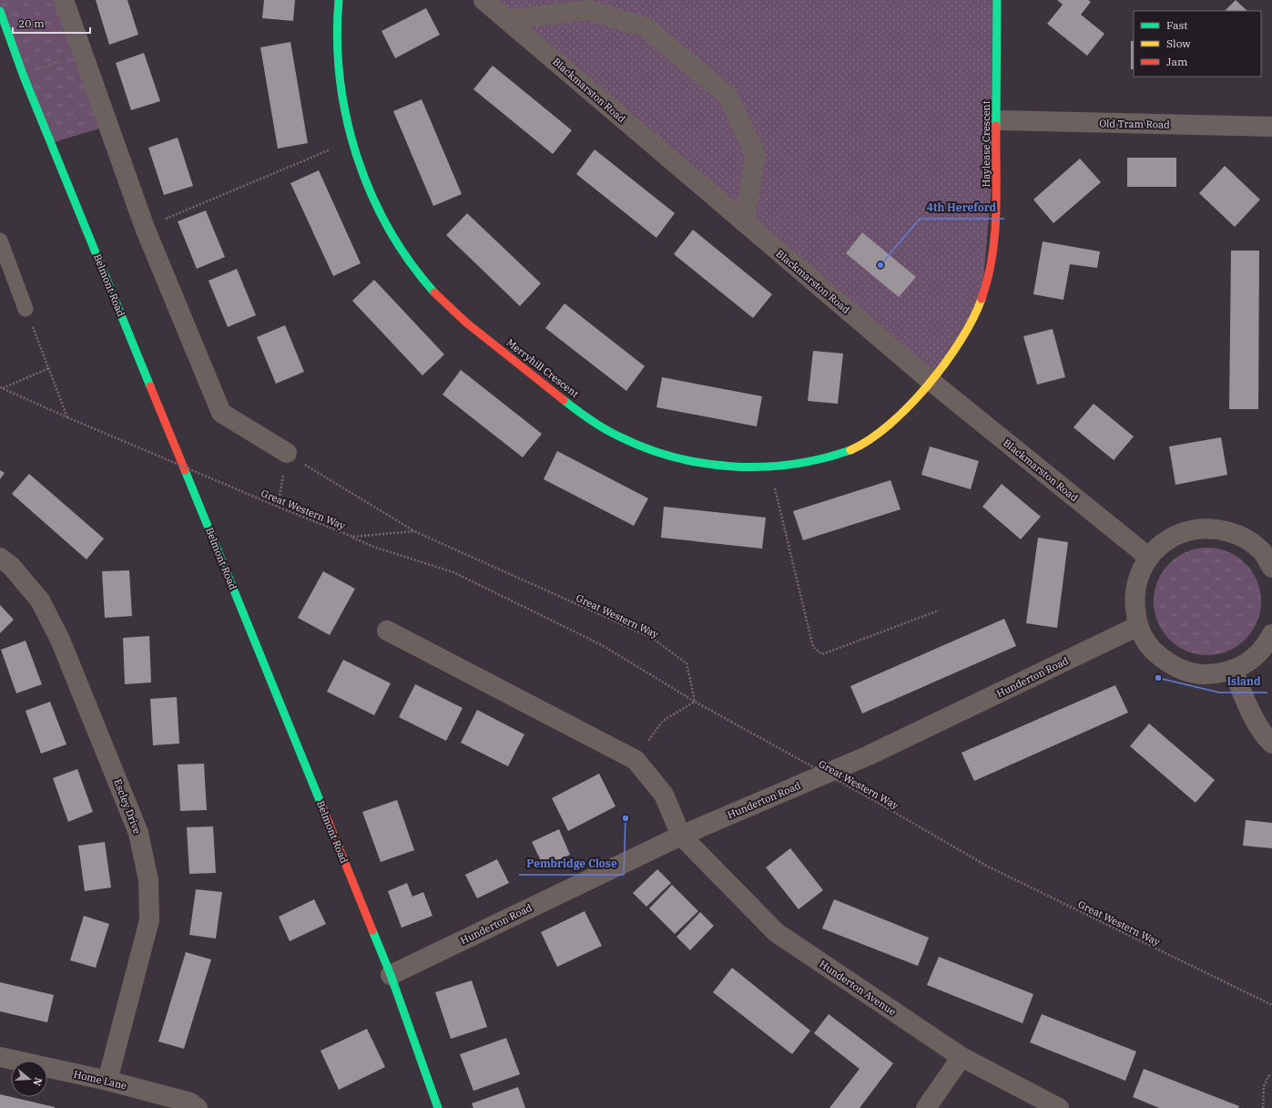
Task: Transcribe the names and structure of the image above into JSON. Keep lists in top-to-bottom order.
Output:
{
  "streets": {
    "main road": ["Haylease Crescent", "Belmont Road", "Merryhill Crescent"],
    "street": [
      "Blackmarston Road",
      "Old Tram Road",
      "Hunderton Road",
      "Escley Drive",
      "Hunderton Avenue",
      "Home Lane"
    ],
    "path": ["Great Western Way"]
  },
  "crossings": [
    ["Blackmarston Road", "Haylease Crescent"],
    ["Blackmarston Road", "Merryhill Crescent"],
    ["Old Tram Road", "Haylease Crescent"],
    ["Haylease Crescent", "Merryhill Crescent"],
    ["Belmont Road", "Hunderton Road"],
    ["Hunderton Road", "Hunderton Avenue"],
    ["Escley Drive", "Home Lane"]
  ],
  "places": ["4th Hereford", "Island", "Pembridge Close"],
  "legend": ["Fast", "Slow", "Jam"],
  "scale_bar": "20 m",
  "north": "right"
}
